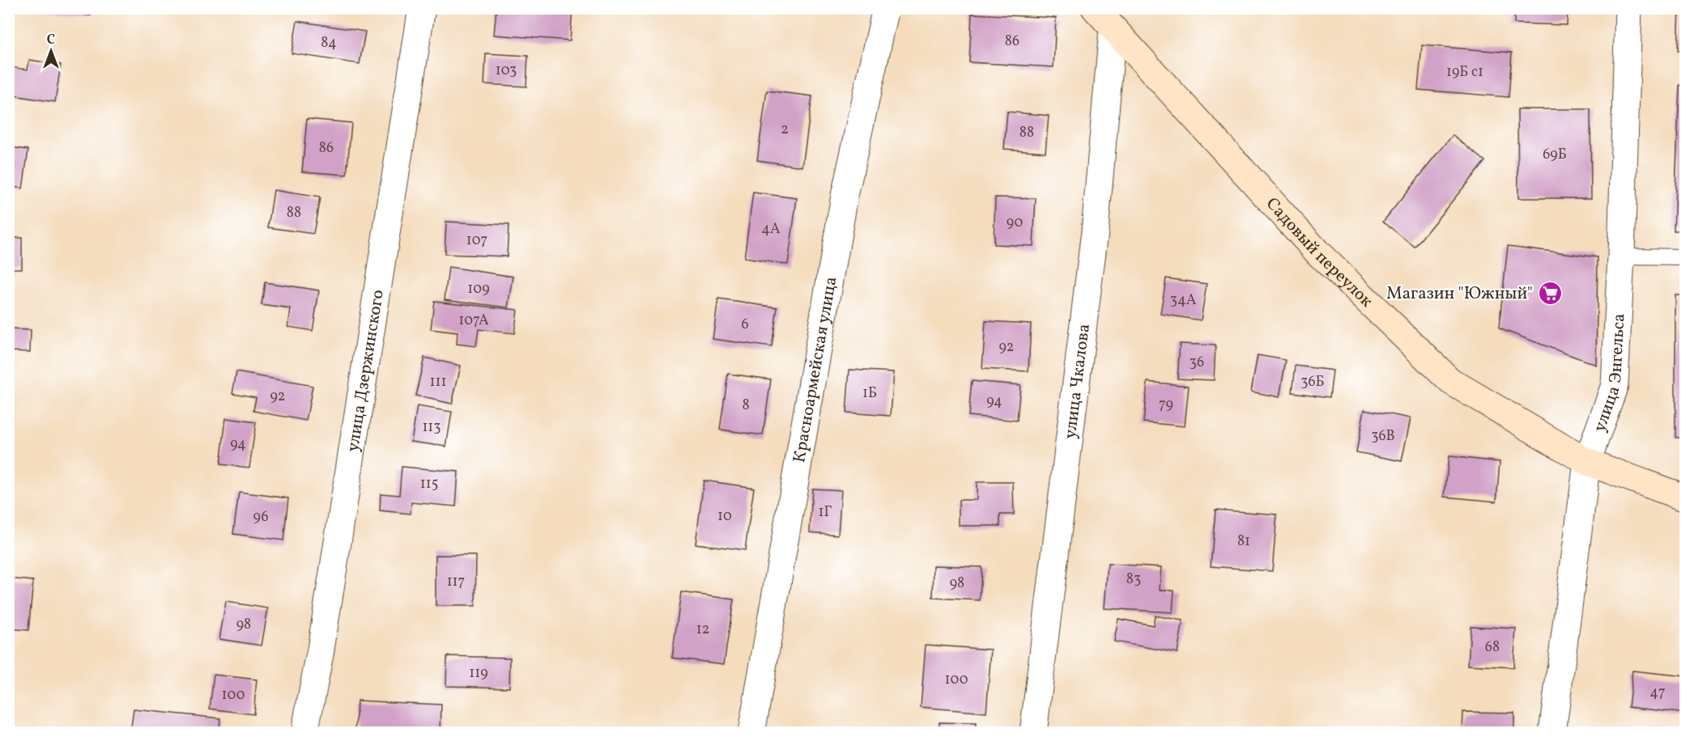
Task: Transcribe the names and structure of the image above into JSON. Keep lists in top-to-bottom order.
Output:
{
  "streets": {
    "street": [
      "Садовый переулок",
      "Красноармейская улица",
      "улица Дзержинского",
      "улица Энгельса",
      "улица Чкалова"
    ]
  },
  "crossings": [
    ["Садовый переулок", "улица Энгельса"],
    ["Садовый переулок", "улица Чкалова"]
  ],
  "places": {
    "supermarket": ["Магазин \"Южный\""]
  },
  "house_numbers": [
    "86",
    "84",
    "103",
    "19Б с1",
    "2",
    "88",
    "86",
    "69Б",
    "88",
    "90",
    "4А",
    "107",
    "109",
    "34А",
    "107А",
    "6",
    "92",
    "36",
    "111",
    "36Б",
    "1Б",
    "92",
    "94",
    "79",
    "8",
    "113",
    "36В",
    "94",
    "115",
    "1Г",
    "10",
    "96",
    "81",
    "83",
    "117",
    "98",
    "98",
    "12",
    "68",
    "119",
    "100",
    "47",
    "100"
  ],
  "north": "top"
}
